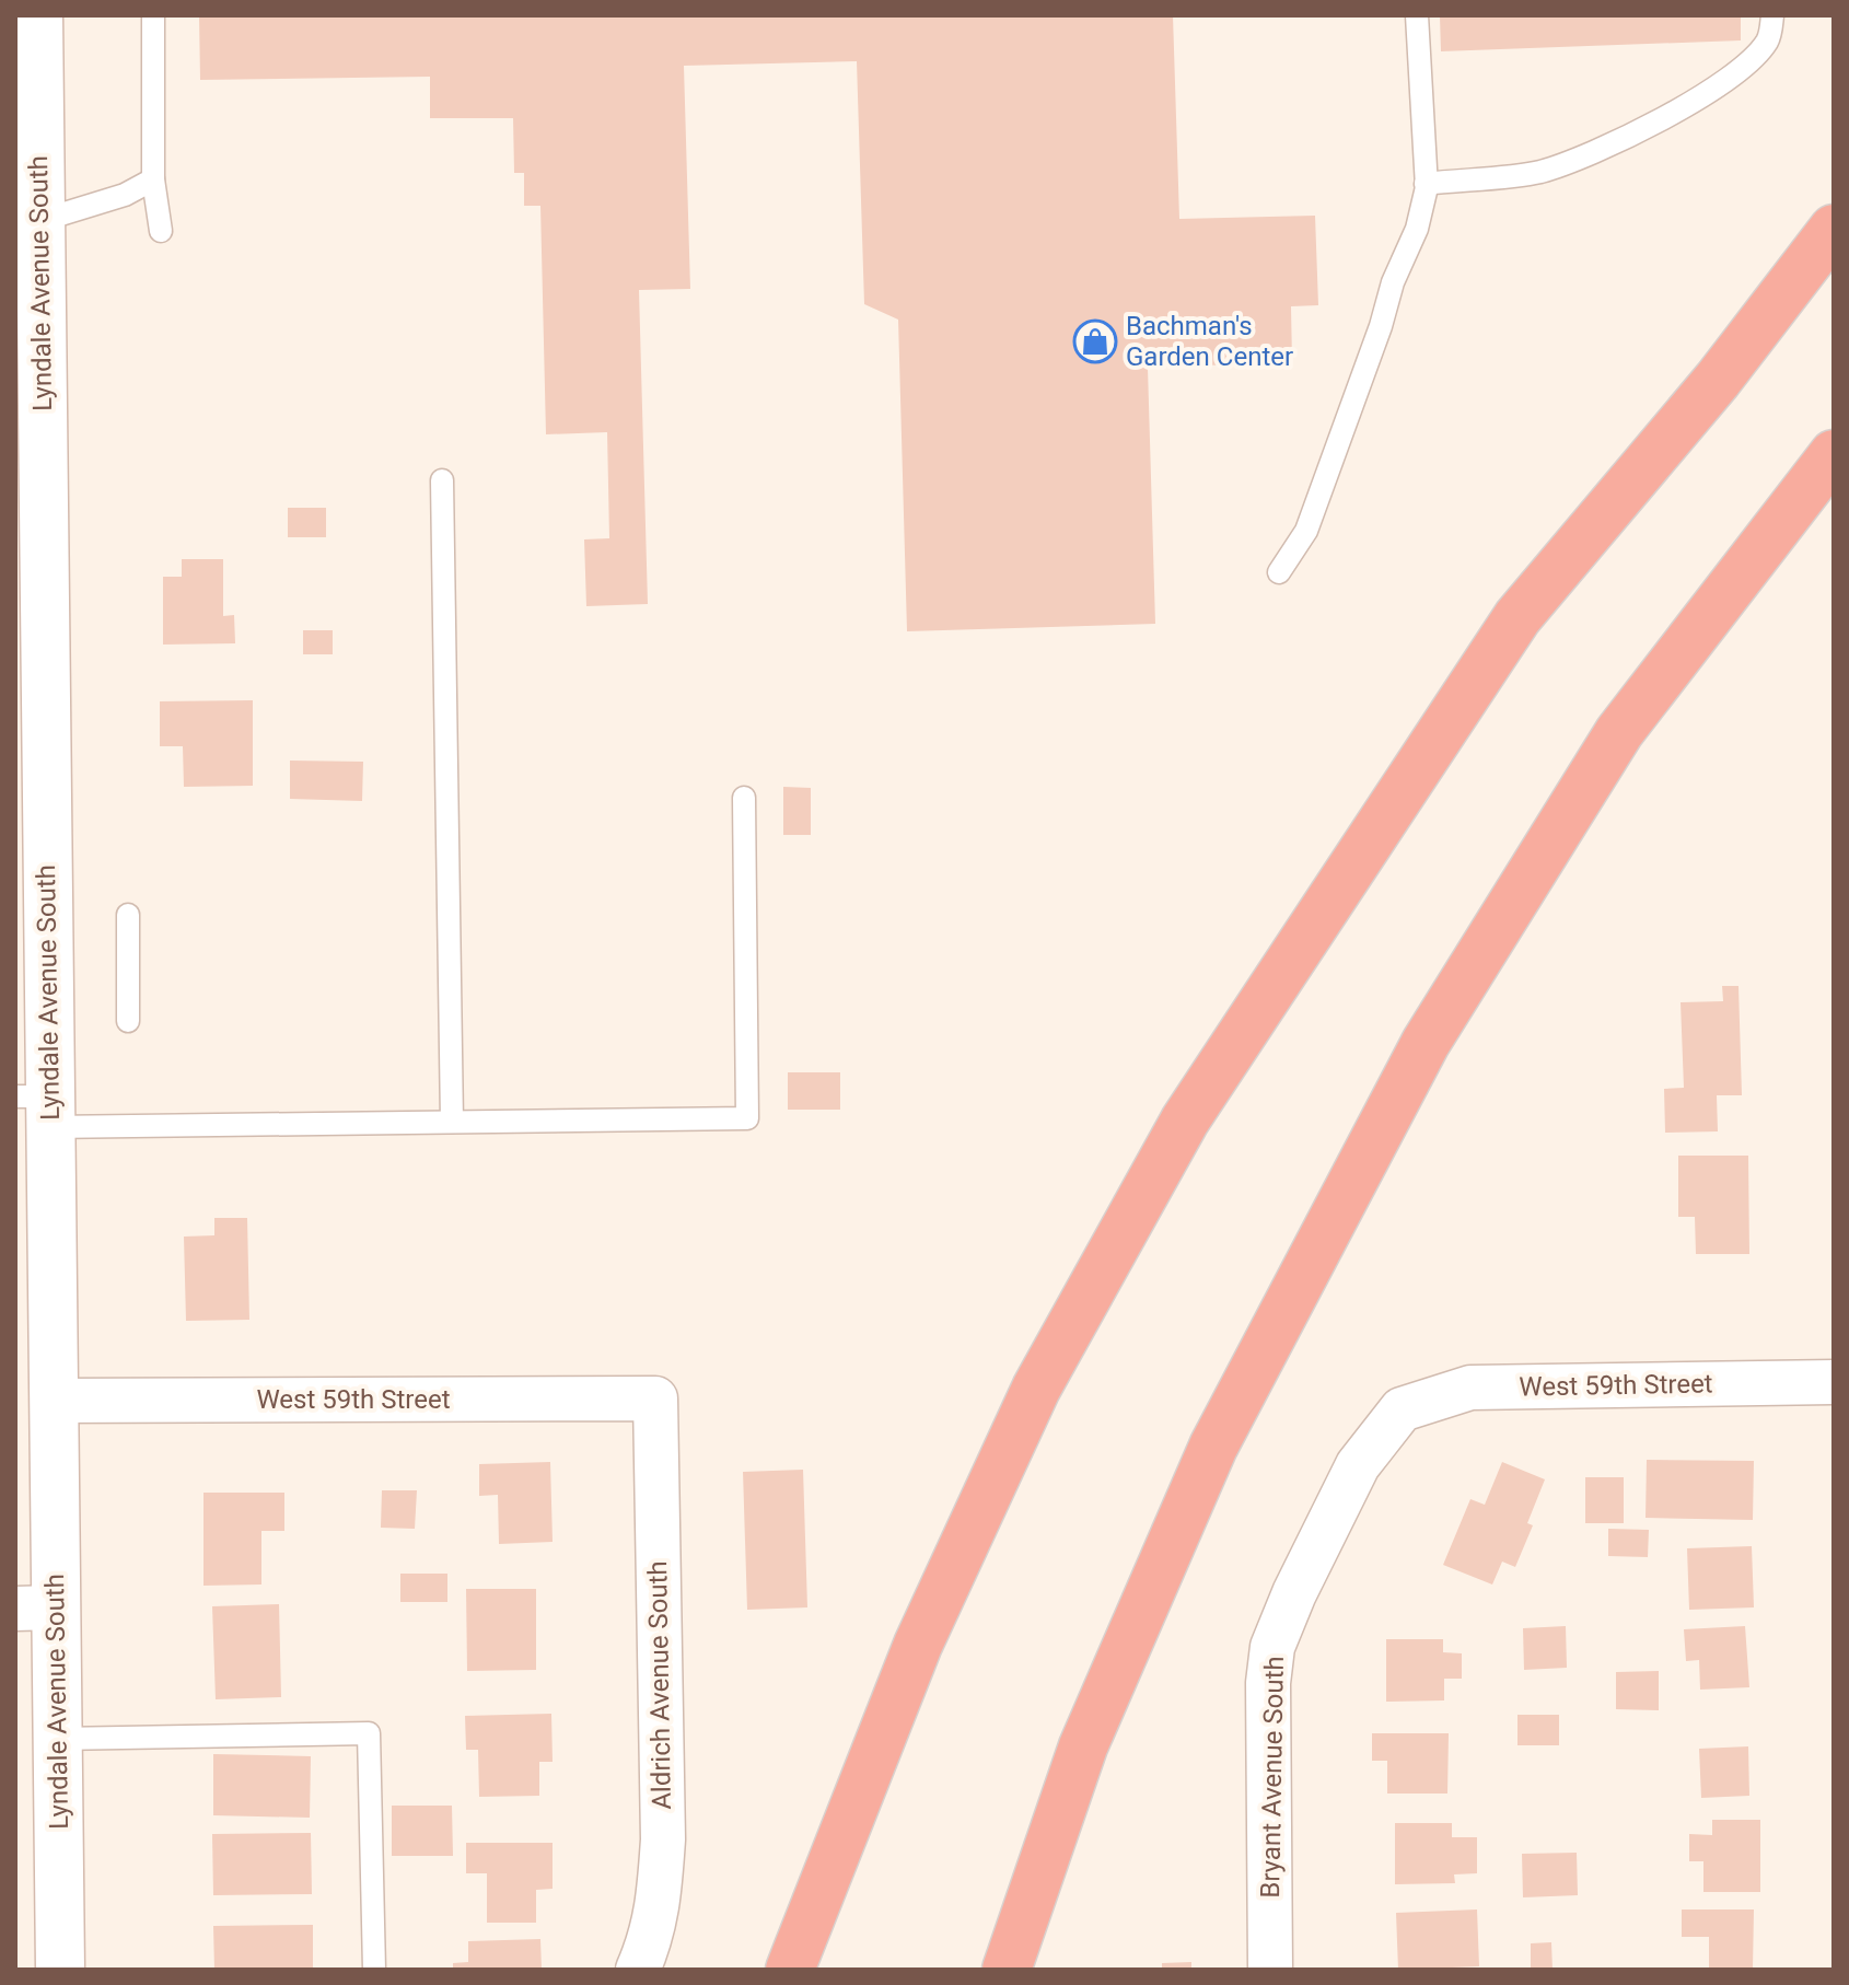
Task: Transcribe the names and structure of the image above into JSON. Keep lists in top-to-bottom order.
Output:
{
  "streets": {
    "main road": ["Lyndale Avenue South"],
    "street": ["West 59th Street", "Aldrich Avenue South", "Bryant Avenue South"]
  },
  "crossings": [
    ["Lyndale Avenue South", "West 59th Street"],
    ["West 59th Street", "Aldrich Avenue South"],
    ["West 59th Street", "Bryant Avenue South"]
  ],
  "places": {
    "shop": ["Bachman's Garden Center"]
  }
}
